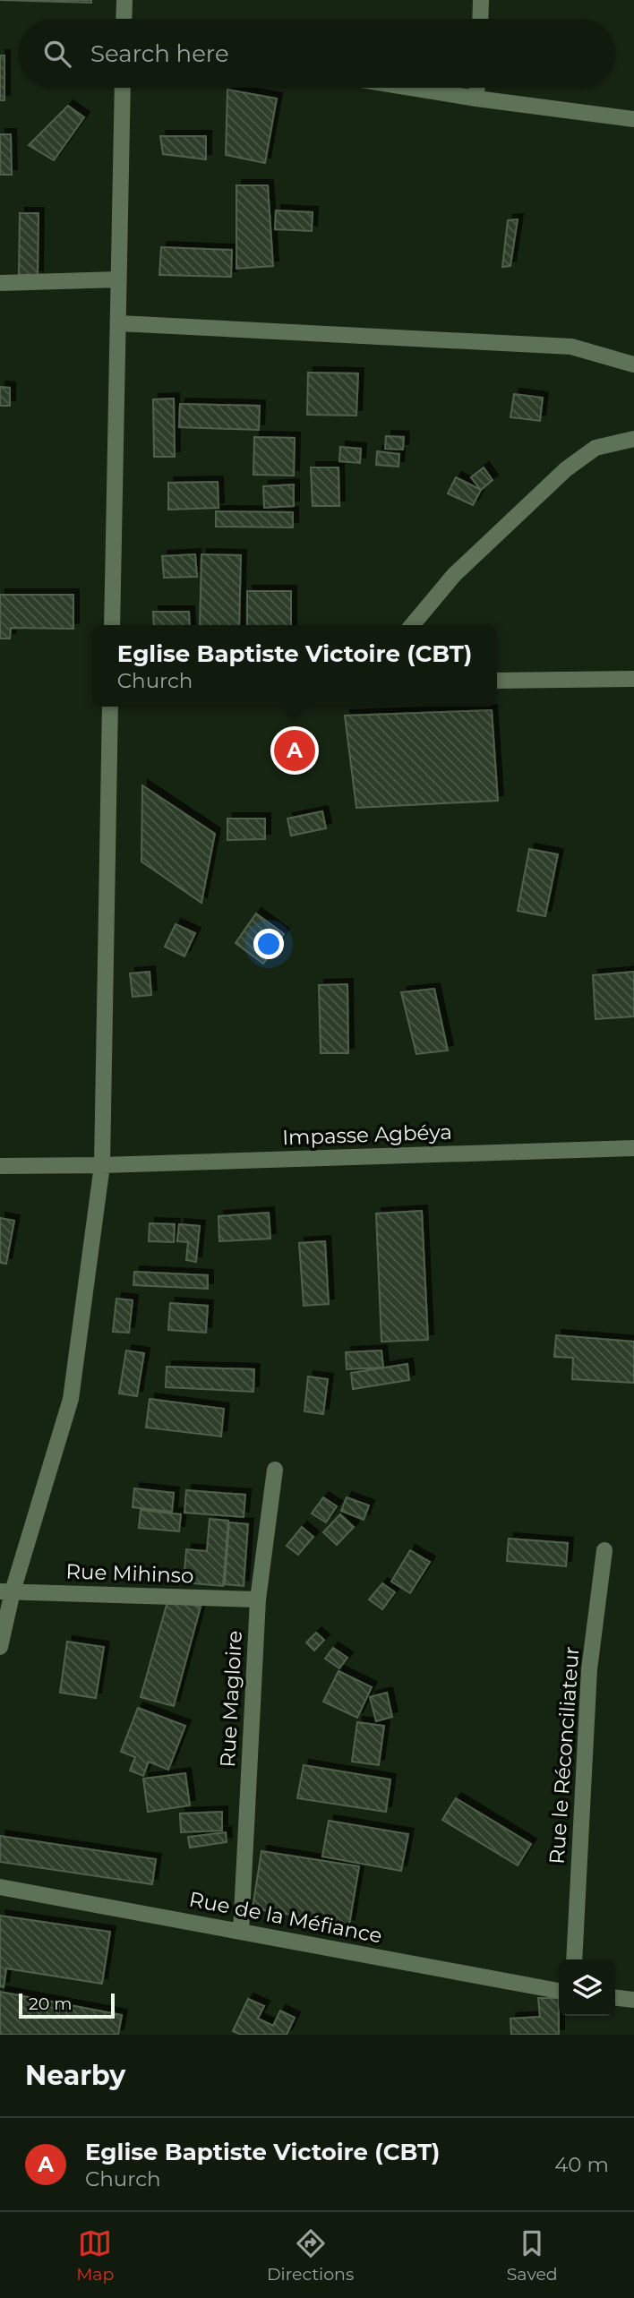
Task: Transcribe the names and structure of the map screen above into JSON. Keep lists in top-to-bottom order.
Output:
{
  "streets": {
    "street": [
      "Impasse Agbéya",
      "Rue Mihinso",
      "Rue Magloire",
      "Rue le Réconciliateur",
      "Rue de la Méfiance"
    ]
  },
  "crossings": [
    ["Rue Mihinso", "Rue Magloire"],
    ["Rue Magloire", "Rue de la Méfiance"]
  ],
  "scale_bar": "20 m",
  "page": {
    "search": "Search here",
    "popup": ["Eglise Baptiste Victoire (CBT)", "Church"],
    "pins": "A",
    "scale": "20 m",
    "heading": "Nearby",
    "list": [
      {
        "mark": "A",
        "name": "Eglise Baptiste Victoire (CBT)",
        "note": "Church",
        "value": "40 m"
      }
    ],
    "nav": ["Map", "Directions", "Saved"]
  }
}
